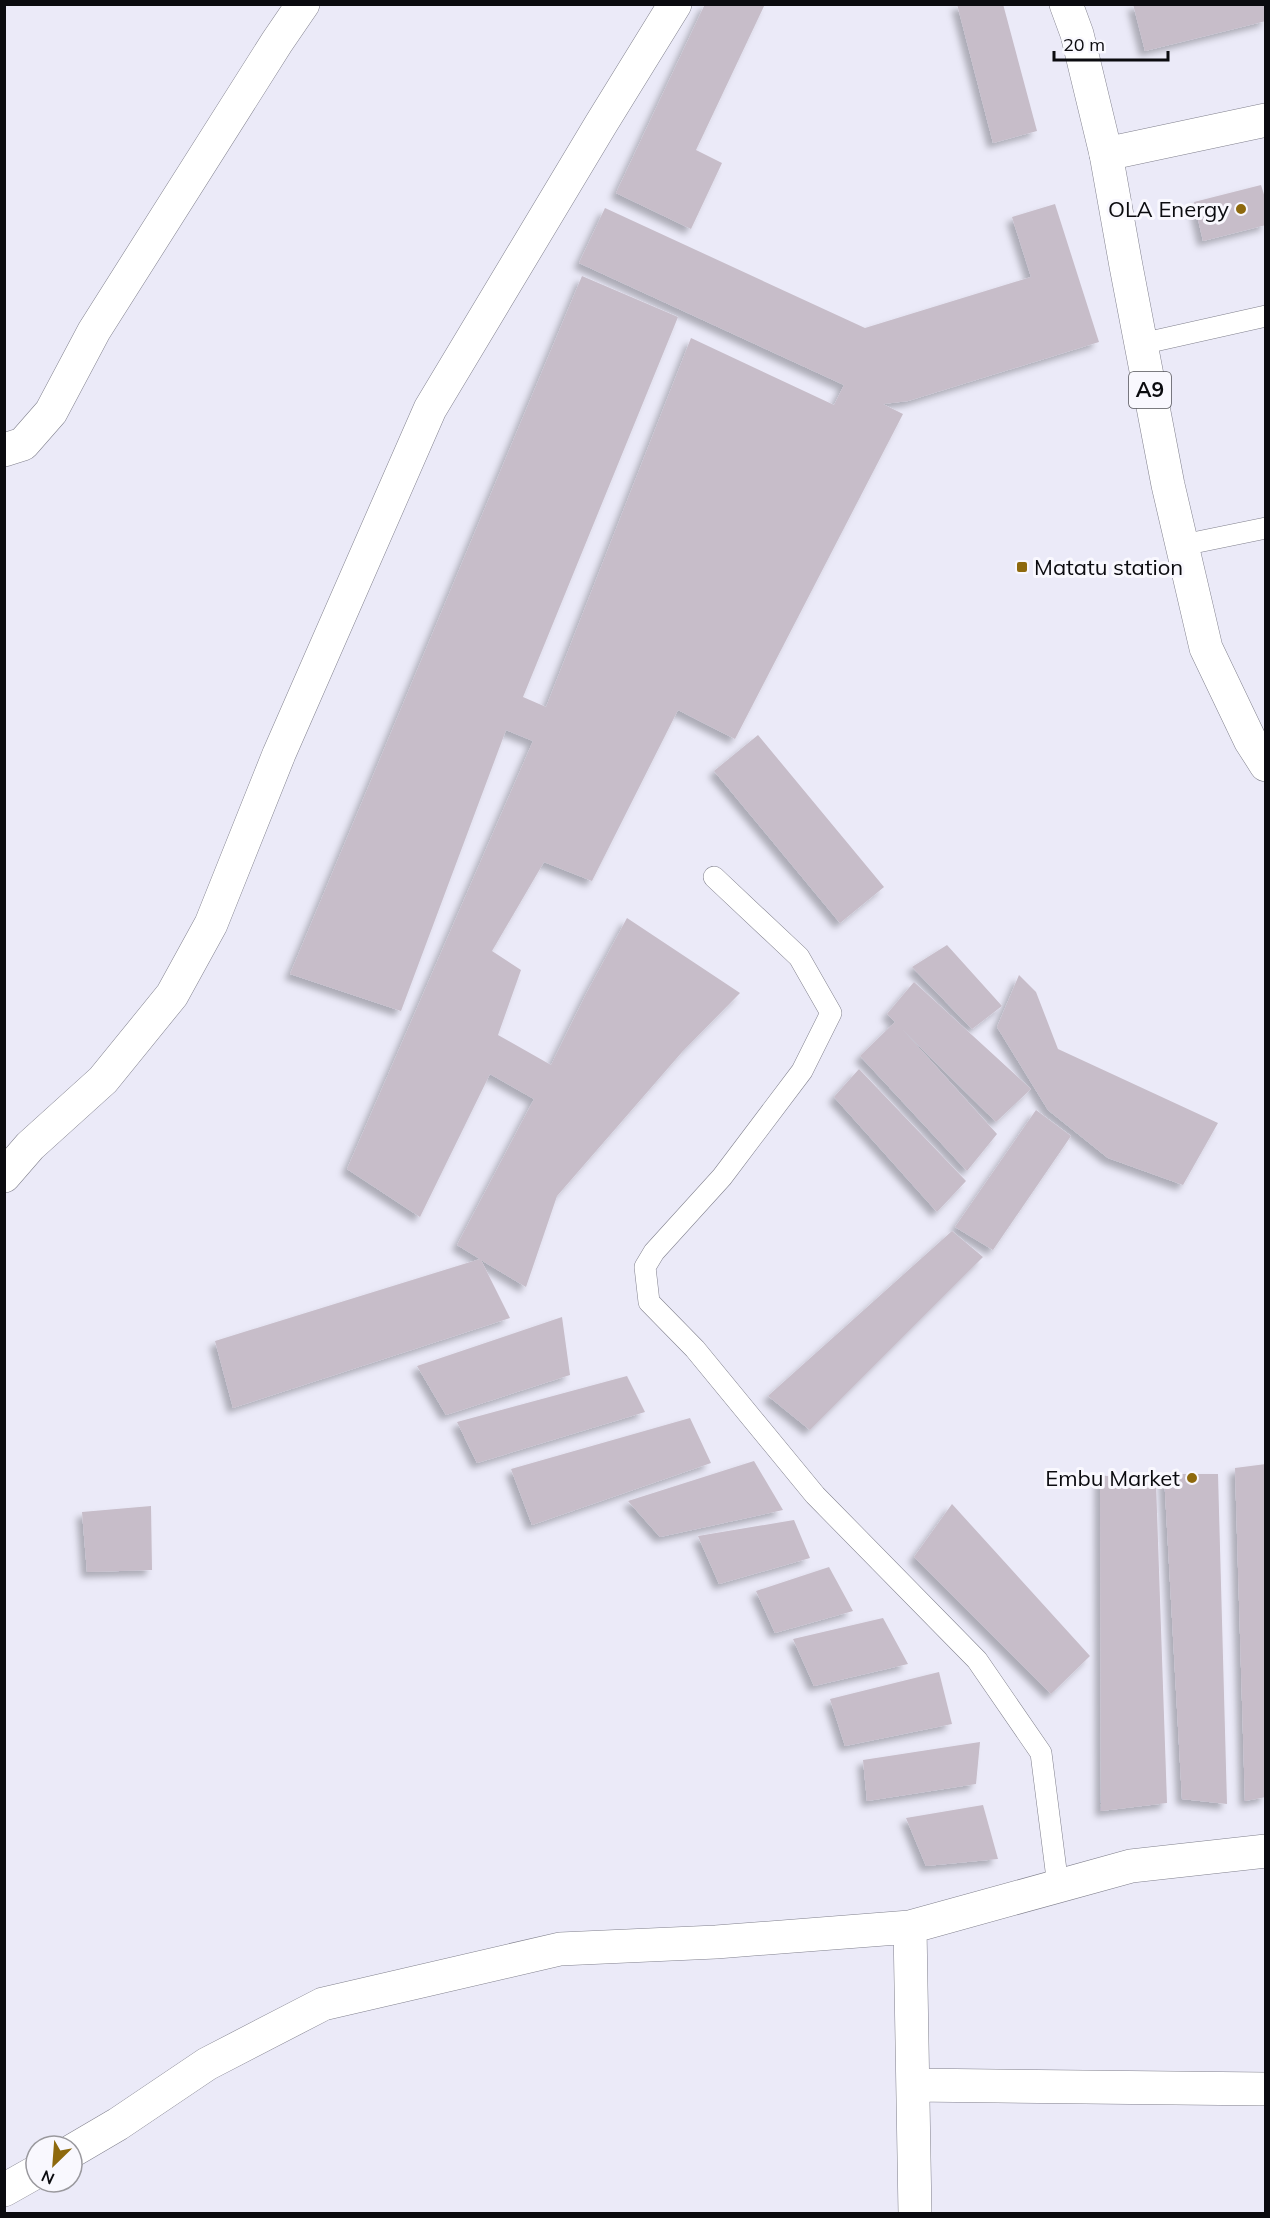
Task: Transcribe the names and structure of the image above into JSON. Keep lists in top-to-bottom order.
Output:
{
  "streets": {
    "main road": ["A9"]
  },
  "places": {
    "other": ["OLA Energy", "Embu Market"],
    "transit": ["Matatu station"]
  },
  "scale_bar": "20 m",
  "north": "bottom left"
}
